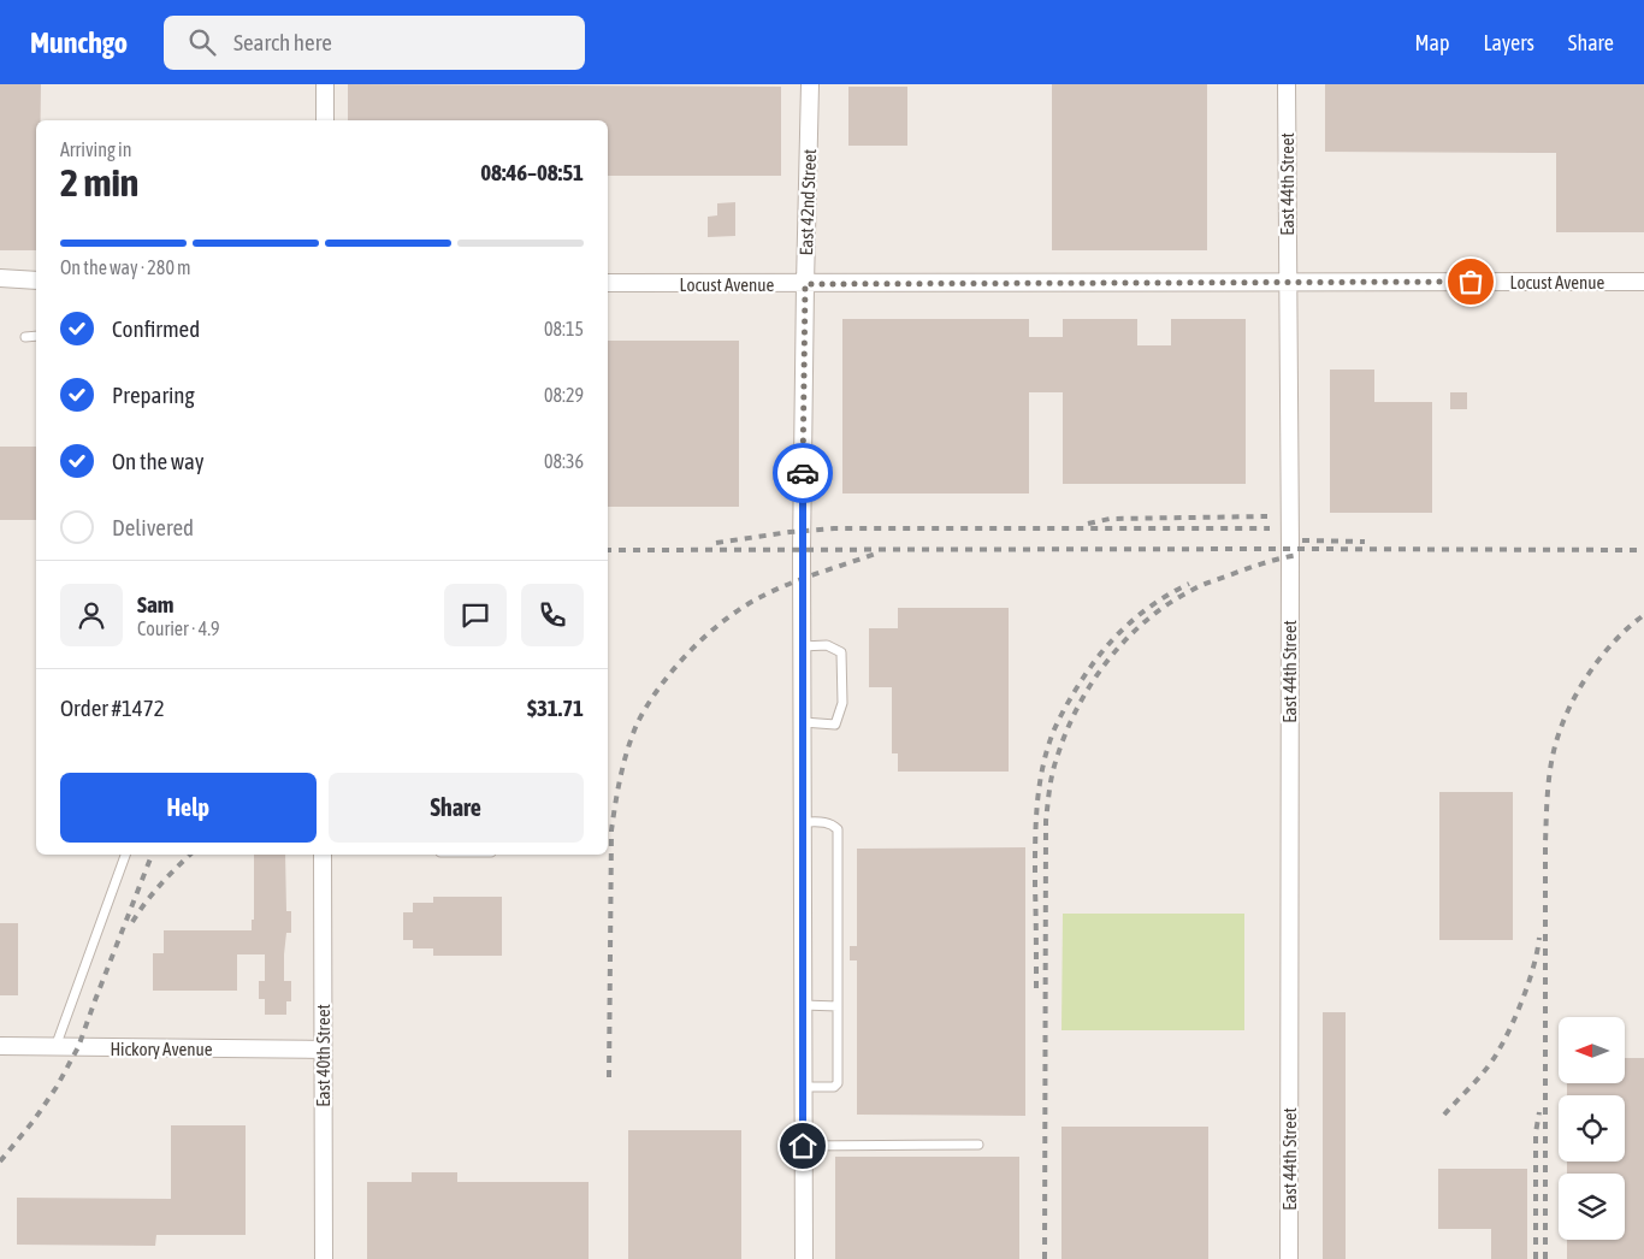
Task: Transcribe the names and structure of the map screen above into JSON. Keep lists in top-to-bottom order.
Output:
{
  "streets": {
    "street": [
      "East 44th Street",
      "East 42nd Street",
      "Locust Avenue",
      "Hickory Avenue",
      "East 40th Street"
    ]
  },
  "crossings": [
    ["East 44th Street", "Locust Avenue"],
    ["East 42nd Street", "Locust Avenue"],
    ["Hickory Avenue", "East 40th Street"]
  ],
  "north": "left",
  "page": {
    "header": "Munchgo",
    "search": "Search here",
    "nav": ["Map", "Layers", "Share"],
    "heading": ["2 min", "Arriving in", "08:46–08:51"],
    "panel": [
      "Sam",
      "Courier · 4.9",
      "Order #1472",
      "$31.71"
    ],
    "bar": "On the way · 280 m",
    "list": [
      ["Confirmed", "08:15"],
      ["Preparing", "08:29"],
      ["On the way", "08:36"],
      "Delivered"
    ],
    "buttons": ["Help", "Share"]
  }
}
